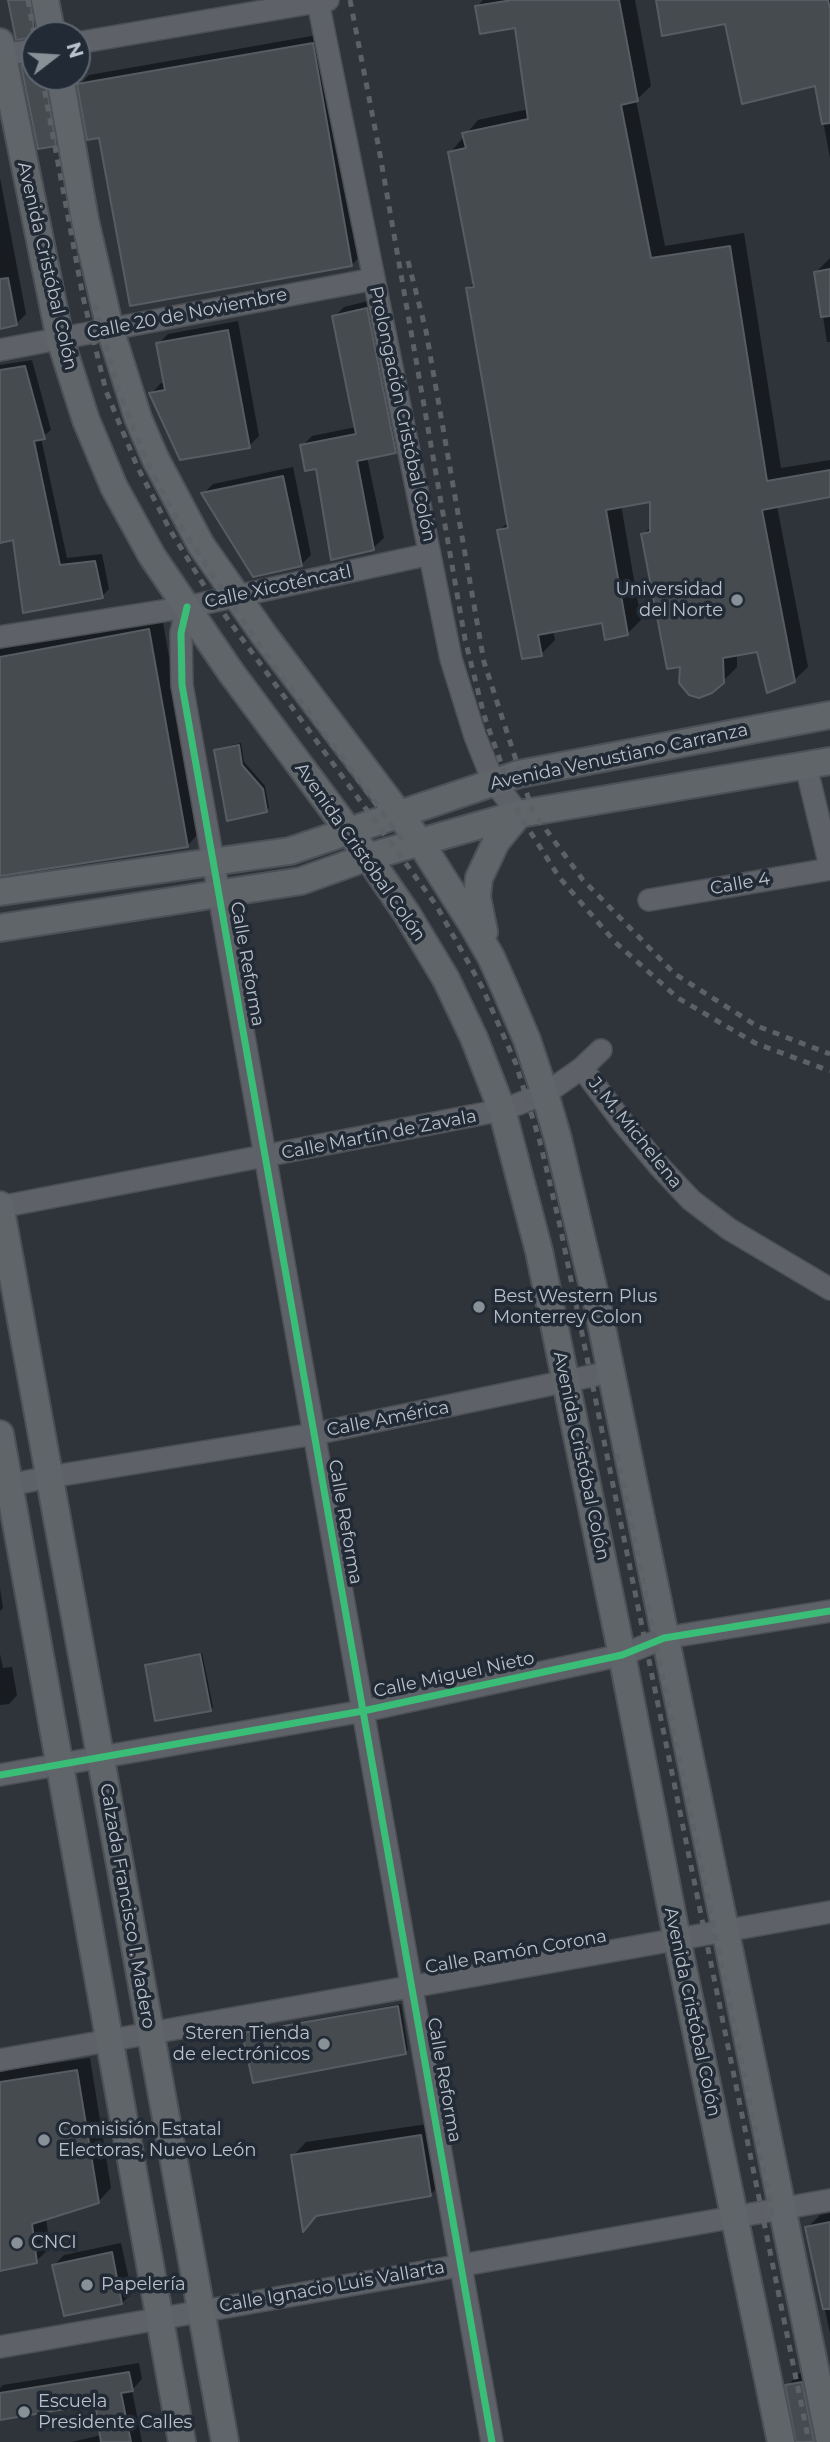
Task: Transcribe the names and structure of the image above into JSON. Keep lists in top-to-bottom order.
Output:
{
  "streets": {
    "main road": ["Avenida Cristóbal Colón", "Avenida Venustiano Carranza", "Calzada Francisco I. Madero"],
    "street": [
      "Calle 20 de Noviembre",
      "Prolongación Cristóbal Colón",
      "Calle Xicoténcatl",
      "Calle 4",
      "Calle Reforma",
      "J. M. Michelena",
      "Calle Martín de Zavala",
      "Calle América",
      "Calle Miguel Nieto",
      "Calle Ramón Corona",
      "Calle Ignacio Luis Vallarta"
    ]
  },
  "crossings": [
    ["Avenida Cristóbal Colón", "Calle 20 de Noviembre"],
    ["Avenida Cristóbal Colón", "Calle Xicoténcatl"],
    ["Avenida Cristóbal Colón", "Avenida Venustiano Carranza"],
    ["Avenida Cristóbal Colón", "Calle Reforma"],
    ["Avenida Cristóbal Colón", "Calle Martín de Zavala"],
    ["Avenida Cristóbal Colón", "Calle América"],
    ["Avenida Cristóbal Colón", "Calle Miguel Nieto"],
    ["Avenida Cristóbal Colón", "Calle Ramón Corona"],
    ["Avenida Cristóbal Colón", "Calle Ignacio Luis Vallarta"],
    ["Calle 20 de Noviembre", "Prolongación Cristóbal Colón"],
    ["Prolongación Cristóbal Colón", "Calle Xicoténcatl"],
    ["Prolongación Cristóbal Colón", "Avenida Venustiano Carranza"],
    ["Calle Xicoténcatl", "Calle Reforma"],
    ["Avenida Venustiano Carranza", "Calle Reforma"],
    ["Calle Reforma", "Calle Martín de Zavala"],
    ["Calle Reforma", "Calle América"],
    ["Calle Reforma", "Calle Miguel Nieto"],
    ["Calle Reforma", "Calle Ramón Corona"],
    ["Calle Reforma", "Calle Ignacio Luis Vallarta"],
    ["J. M. Michelena", "Calle Martín de Zavala"],
    ["Calle Martín de Zavala", "Calzada Francisco I. Madero"],
    ["Calle América", "Calzada Francisco I. Madero"],
    ["Calle Miguel Nieto", "Calzada Francisco I. Madero"],
    ["Calzada Francisco I. Madero", "Calle Ramón Corona"],
    ["Calzada Francisco I. Madero", "Calle Ignacio Luis Vallarta"]
  ],
  "places": [
    "Universidad del Norte",
    "Best Western Plus Monterrey Colon",
    "Steren Tienda de electrónicos",
    "Comisisión Estatal Electoras, Nuevo León",
    "CNCI",
    "Papelería",
    "Escuela Presidente Calles"
  ],
  "north": "right"
}
